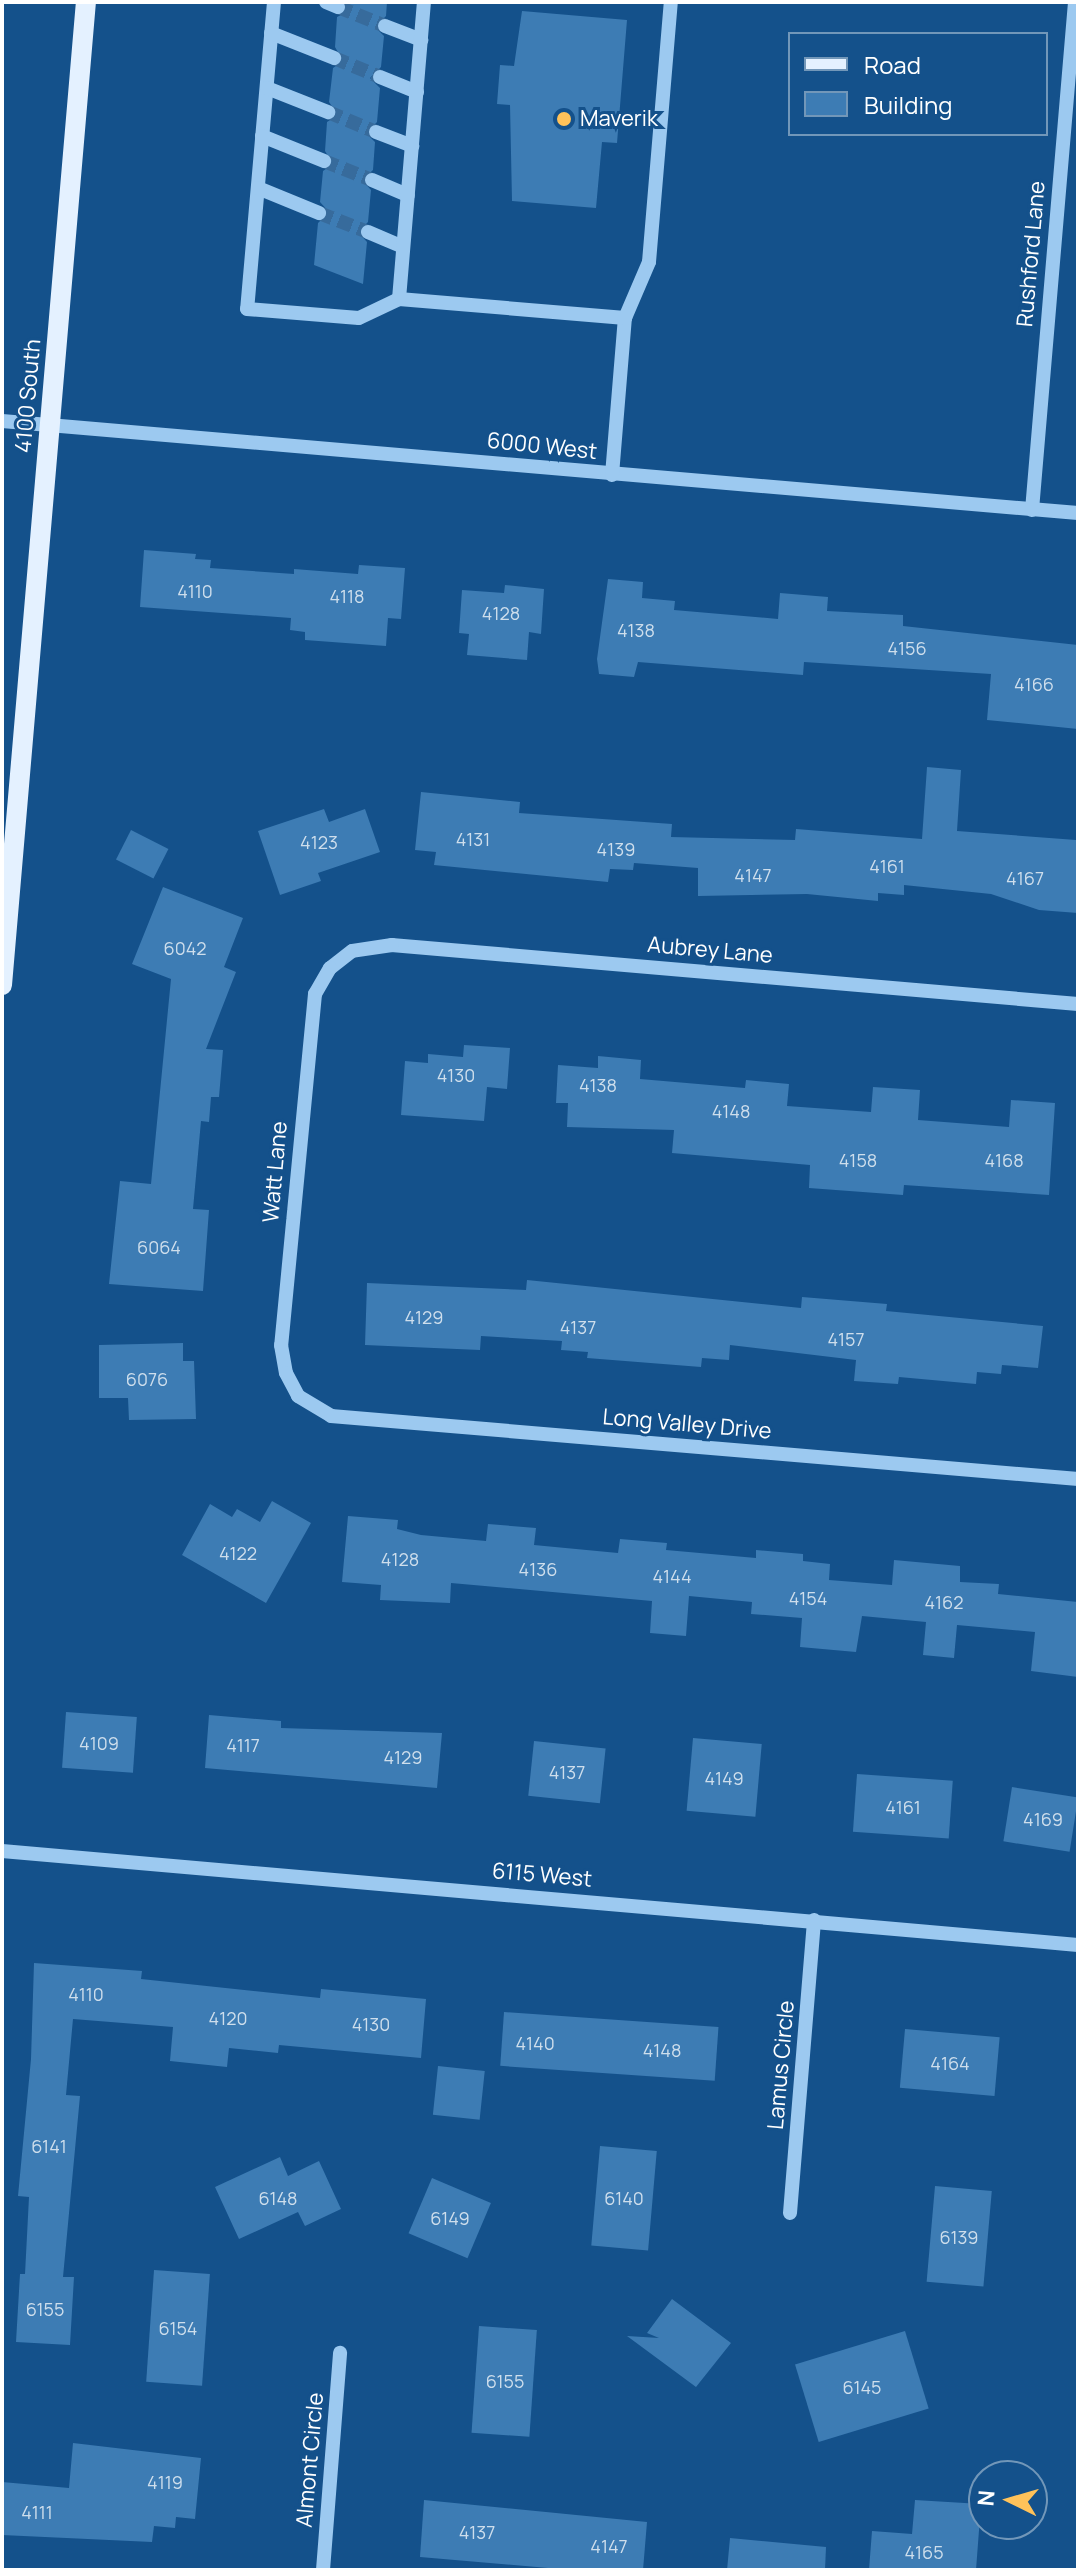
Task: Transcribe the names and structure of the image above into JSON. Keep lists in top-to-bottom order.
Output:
{
  "streets": {
    "main road": ["4100 South"],
    "street": [
      "Rushford Lane",
      "6000 West",
      "Aubrey Lane",
      "Watt Lane",
      "Long Valley Drive",
      "6115 West",
      "Lamus Circle",
      "Almont Circle"
    ]
  },
  "crossings": [
    ["Rushford Lane", "6000 West"],
    ["4100 South", "6000 West"],
    ["Aubrey Lane", "Watt Lane"],
    ["Watt Lane", "Long Valley Drive"],
    ["6115 West", "Lamus Circle"]
  ],
  "places": ["Maverik"],
  "house_numbers": [
    "4110",
    "4118",
    "4128",
    "4138",
    "4156",
    "4166",
    "4131",
    "4123",
    "4139",
    "4161",
    "4147",
    "4167",
    "6042",
    "4130",
    "4138",
    "4148",
    "4158",
    "4168",
    "6064",
    "4129",
    "4137",
    "4157",
    "6076",
    "4122",
    "4128",
    "4136",
    "4144",
    "4154",
    "4162",
    "4109",
    "4117",
    "4129",
    "4137",
    "4149",
    "4161",
    "4169",
    "4110",
    "4120",
    "4130",
    "4140",
    "4148",
    "4164",
    "6141",
    "6148",
    "6140",
    "6149",
    "6139",
    "6155",
    "6154",
    "6155",
    "6145",
    "4119",
    "4111",
    "4137",
    "4147",
    "4165"
  ],
  "legend": ["Road", "Building"],
  "north": "left"
}
